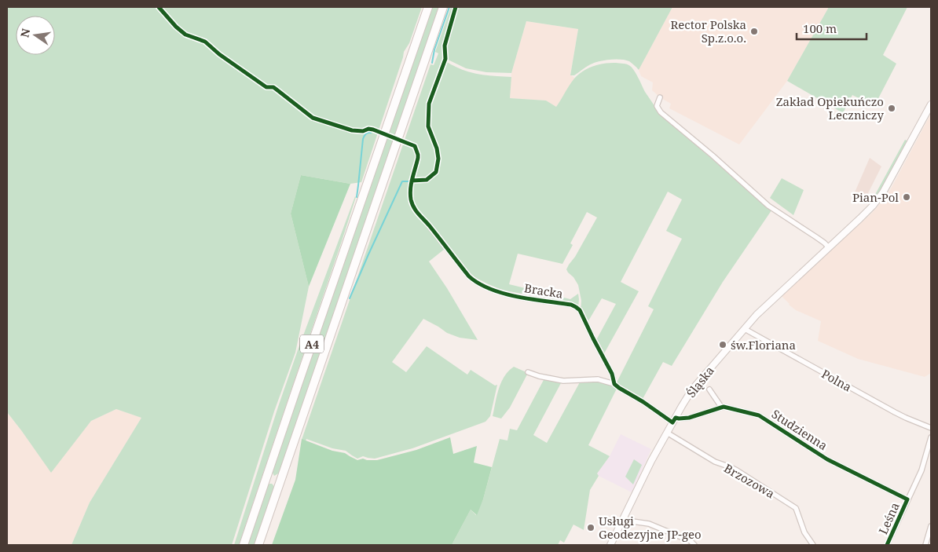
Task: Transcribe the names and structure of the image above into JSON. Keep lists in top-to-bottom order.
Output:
{
  "streets": {
    "highway": ["A4"],
    "main road": ["Śląska"],
    "street": [
      "Bracka",
      "Polna",
      "Studzienna",
      "Brzozowa",
      "Leśna"
    ]
  },
  "crossings": [
    ["Polna", "Śląska"],
    ["Śląska", "Brzozowa"],
    ["Studzienna", "Leśna"]
  ],
  "places": [
    "Rector Polska Sp.z.o.o.",
    "Zakład Opiekuńczo Leczniczy",
    "Pian-Pol",
    "św.Floriana",
    "Usługi Geodezyjne JP-geo"
  ],
  "scale_bar": "100 m",
  "north": "left"
}
